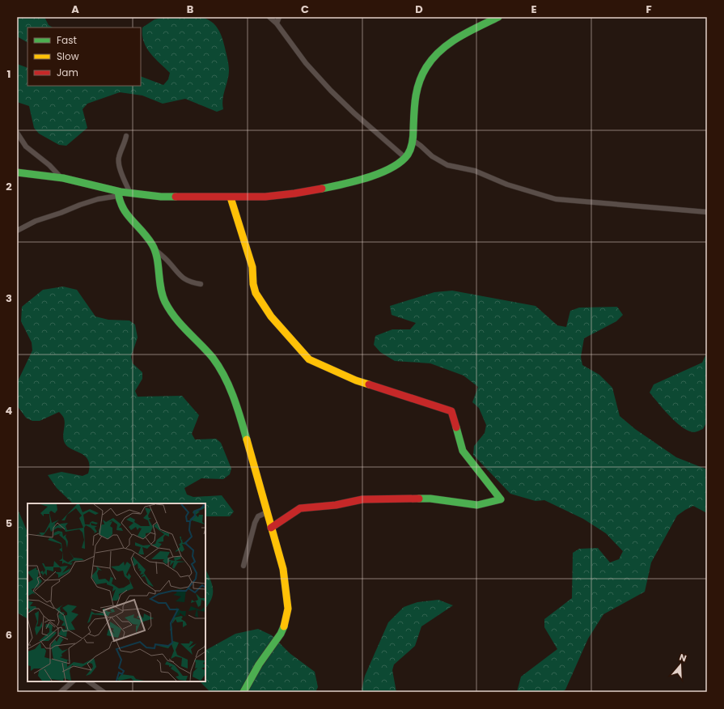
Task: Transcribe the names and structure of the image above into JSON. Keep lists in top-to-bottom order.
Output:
{
  "legend": ["Fast", "Slow", "Jam"],
  "north": "top",
  "grid": {
    "columns": [
      "A",
      "B",
      "C",
      "D",
      "E",
      "F"
    ],
    "rows": [
      "1",
      "2",
      "3",
      "4",
      "5",
      "6"
    ]
  }
}
